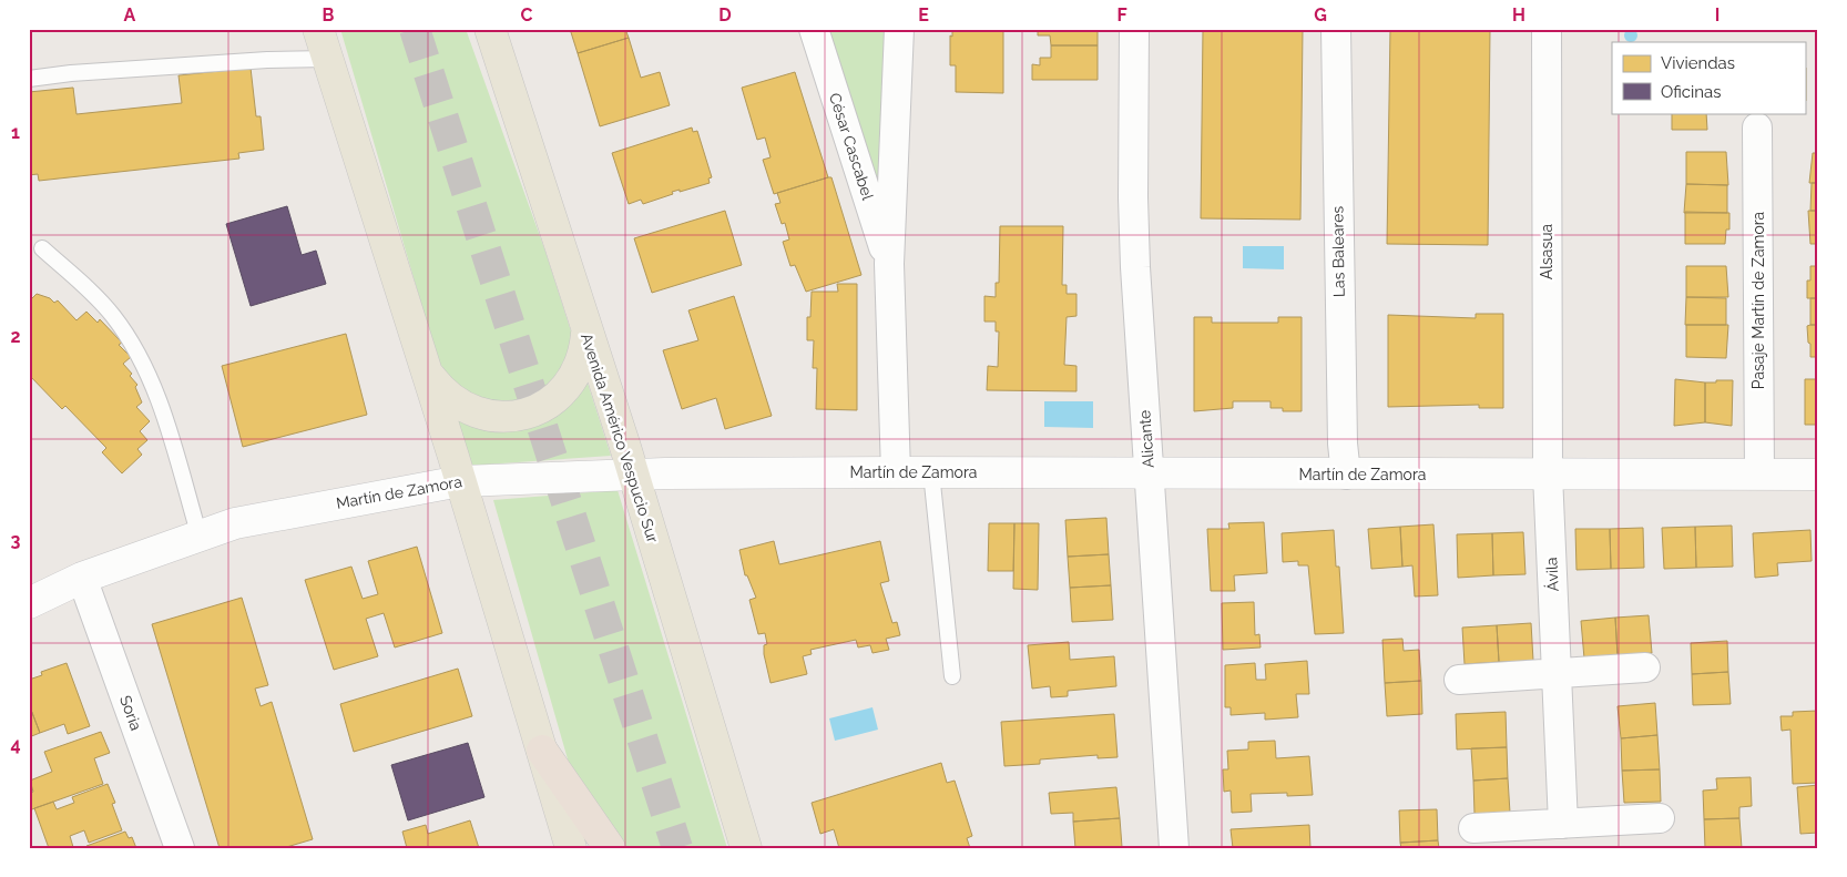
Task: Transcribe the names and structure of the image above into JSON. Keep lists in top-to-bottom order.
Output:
{
  "streets": {
    "main road": ["Avenida Américo Vespucio Sur"],
    "street": [
      "César Cascabel",
      "Las Baleares",
      "Alsasua",
      "Pasaje Martín de Zamora",
      "Alicante",
      "Martín de Zamora",
      "Ávila",
      "Soria"
    ]
  },
  "crossings": [
    ["César Cascabel", "Martín de Zamora"],
    ["Las Baleares", "Martín de Zamora"],
    ["Alsasua", "Martín de Zamora"],
    ["Alsasua", "Ávila"],
    ["Pasaje Martín de Zamora", "Martín de Zamora"],
    ["Avenida Américo Vespucio Sur", "Martín de Zamora"],
    ["Alicante", "Martín de Zamora"],
    ["Martín de Zamora", "Ávila"],
    ["Martín de Zamora", "Soria"]
  ],
  "legend": ["Viviendas", "Oficinas"],
  "grid": {
    "columns": [
      "A",
      "B",
      "C",
      "D",
      "E",
      "F",
      "G",
      "H",
      "I"
    ],
    "rows": [
      "1",
      "2",
      "3",
      "4"
    ]
  }
}
